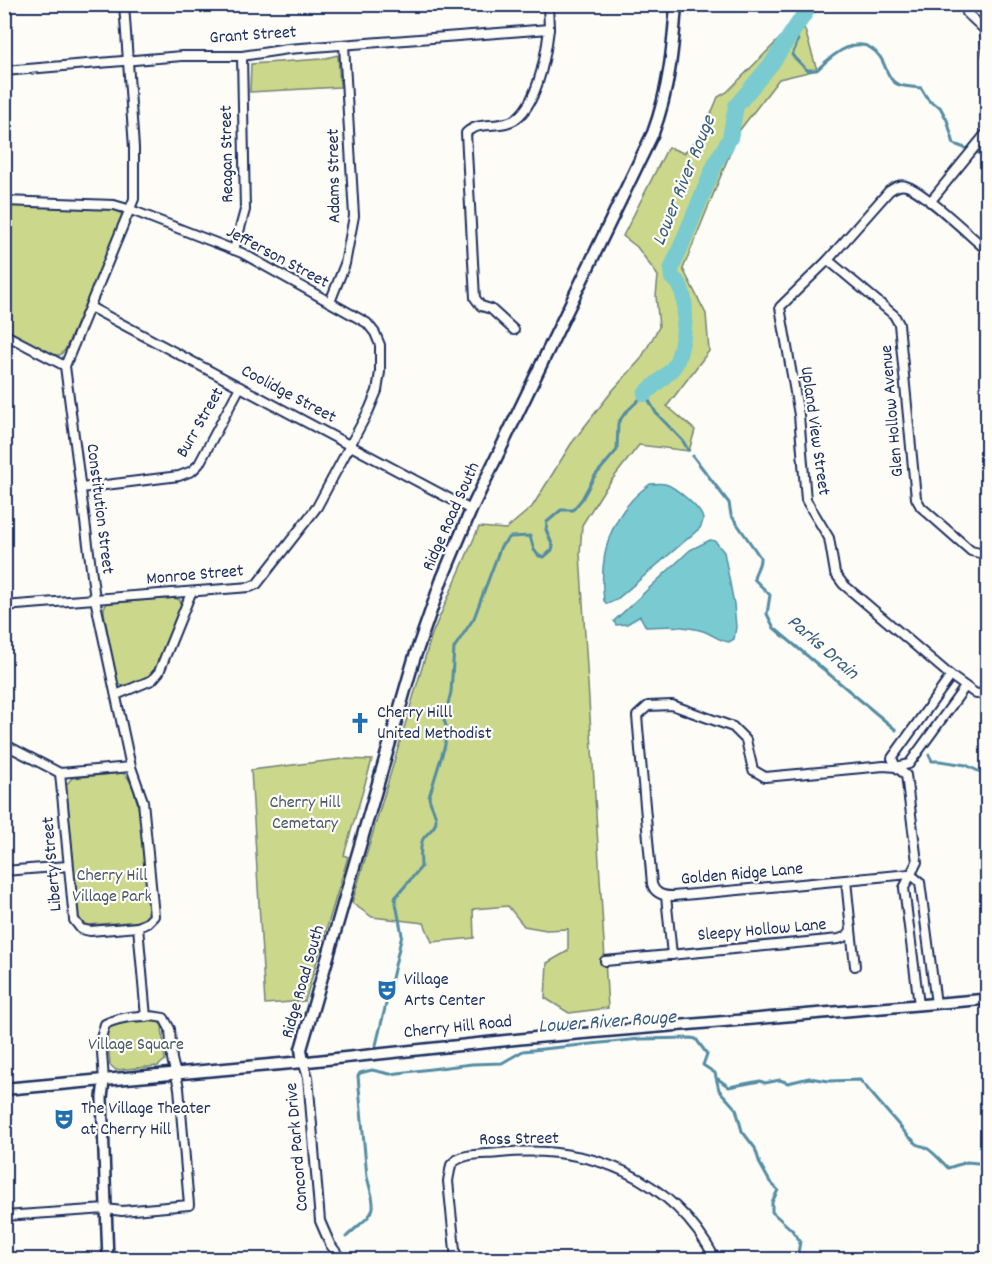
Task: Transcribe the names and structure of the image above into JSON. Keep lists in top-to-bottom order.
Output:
{
  "streets": {
    "main road": ["Ridge Road South", "Cherry Hill Road"],
    "street": [
      "Grant Street",
      "Reagan Street",
      "Adams Street",
      "Jefferson Street",
      "Coolidge Street",
      "Glen Hollow Avenue",
      "Burr Street",
      "Upland View Street",
      "Constitution Street",
      "Monroe Street",
      "Liberty Street",
      "Golden Ridge Lane",
      "Sleepy Hollow Lane",
      "Ross Street",
      "Concord Park Drive"
    ]
  },
  "crossings": [
    ["Grant Street", "Reagan Street"],
    ["Grant Street", "Adams Street"],
    ["Reagan Street", "Jefferson Street"],
    ["Adams Street", "Jefferson Street"],
    ["Jefferson Street", "Coolidge Street"],
    ["Jefferson Street", "Monroe Street"],
    ["Coolidge Street", "Burr Street"],
    ["Coolidge Street", "Ridge Road South"],
    ["Coolidge Street", "Monroe Street"],
    ["Glen Hollow Avenue", "Upland View Street"],
    ["Burr Street", "Constitution Street"],
    ["Constitution Street", "Monroe Street"],
    ["Constitution Street", "Liberty Street"],
    ["Ridge Road South", "Cherry Hill Road"],
    ["Ridge Road South", "Concord Park Drive"],
    ["Golden Ridge Lane", "Sleepy Hollow Lane"],
    ["Cherry Hill Road", "Concord Park Drive"]
  ],
  "water": ["Lower River Rouge", "Parks Drain"],
  "parks": ["Cherry Hill Cemetary", "Cherry Hill Village Park", "Village Square"],
  "places": {
    "church": ["Cherry Hilll United Methodist"],
    "theatre": ["Village Arts Center", "The Village Theater at Cherry Hill"]
  }
}
